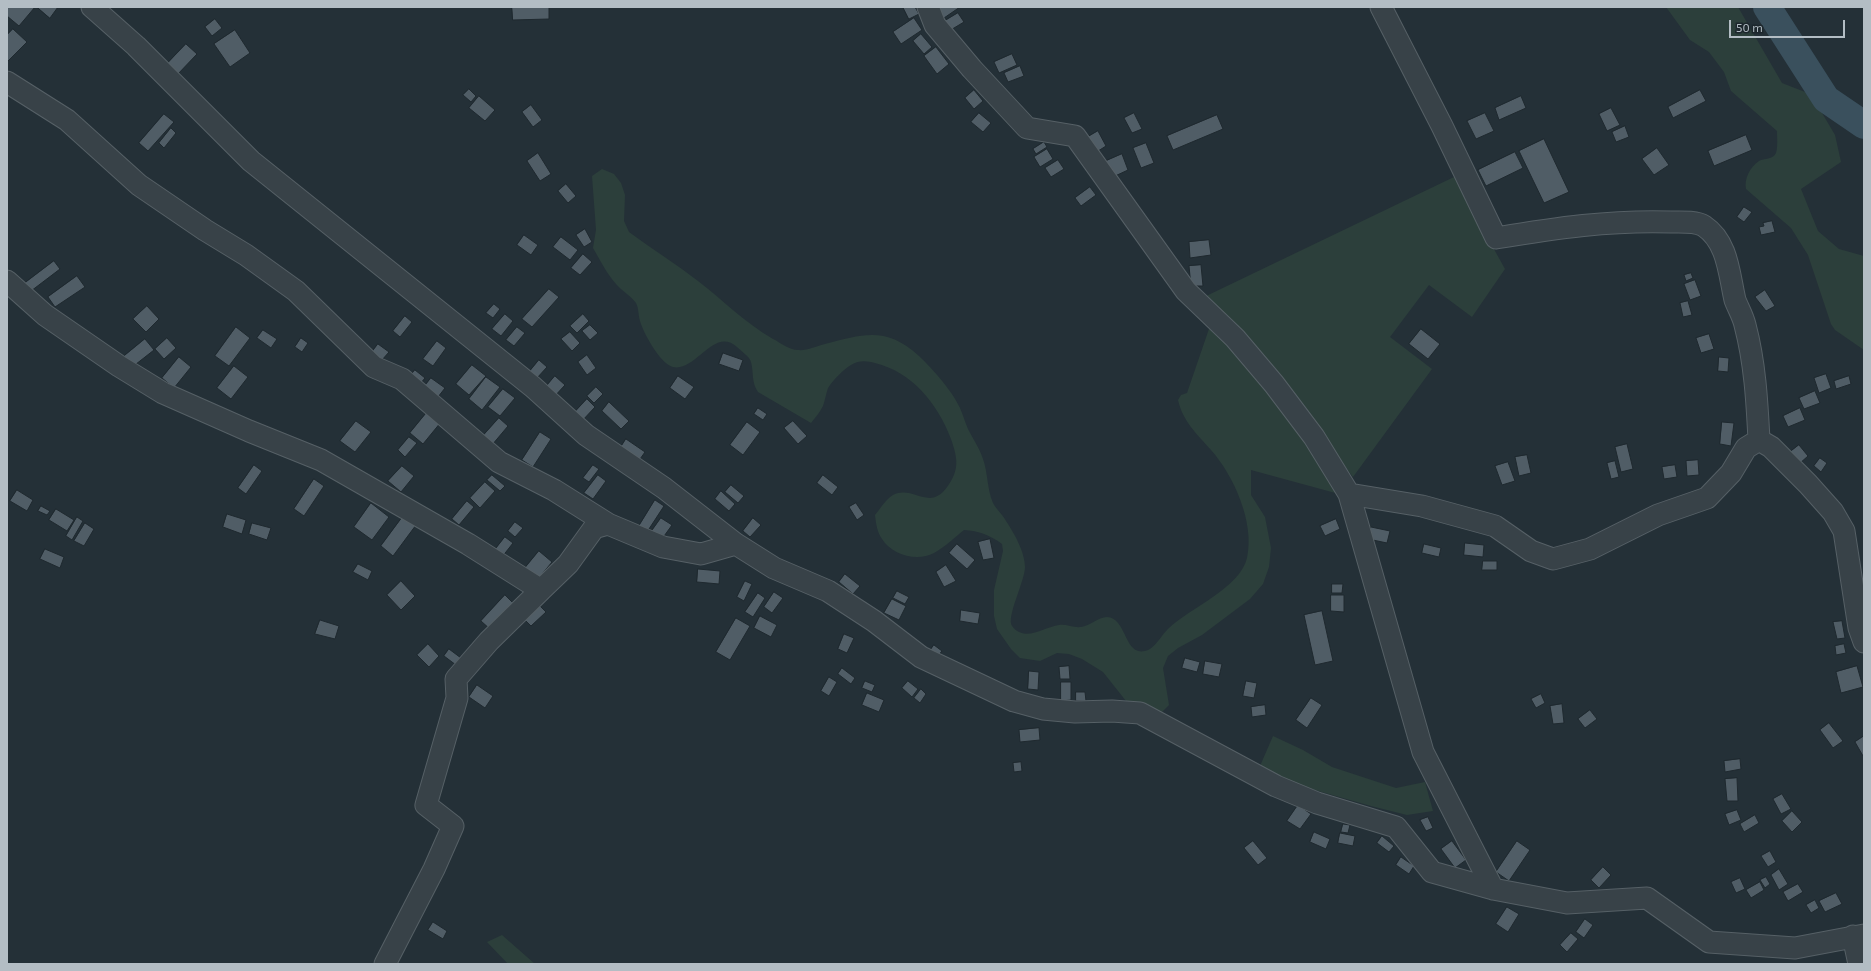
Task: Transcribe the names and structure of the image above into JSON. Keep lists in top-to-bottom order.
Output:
{
  "scale_bar": "50 m"
}
